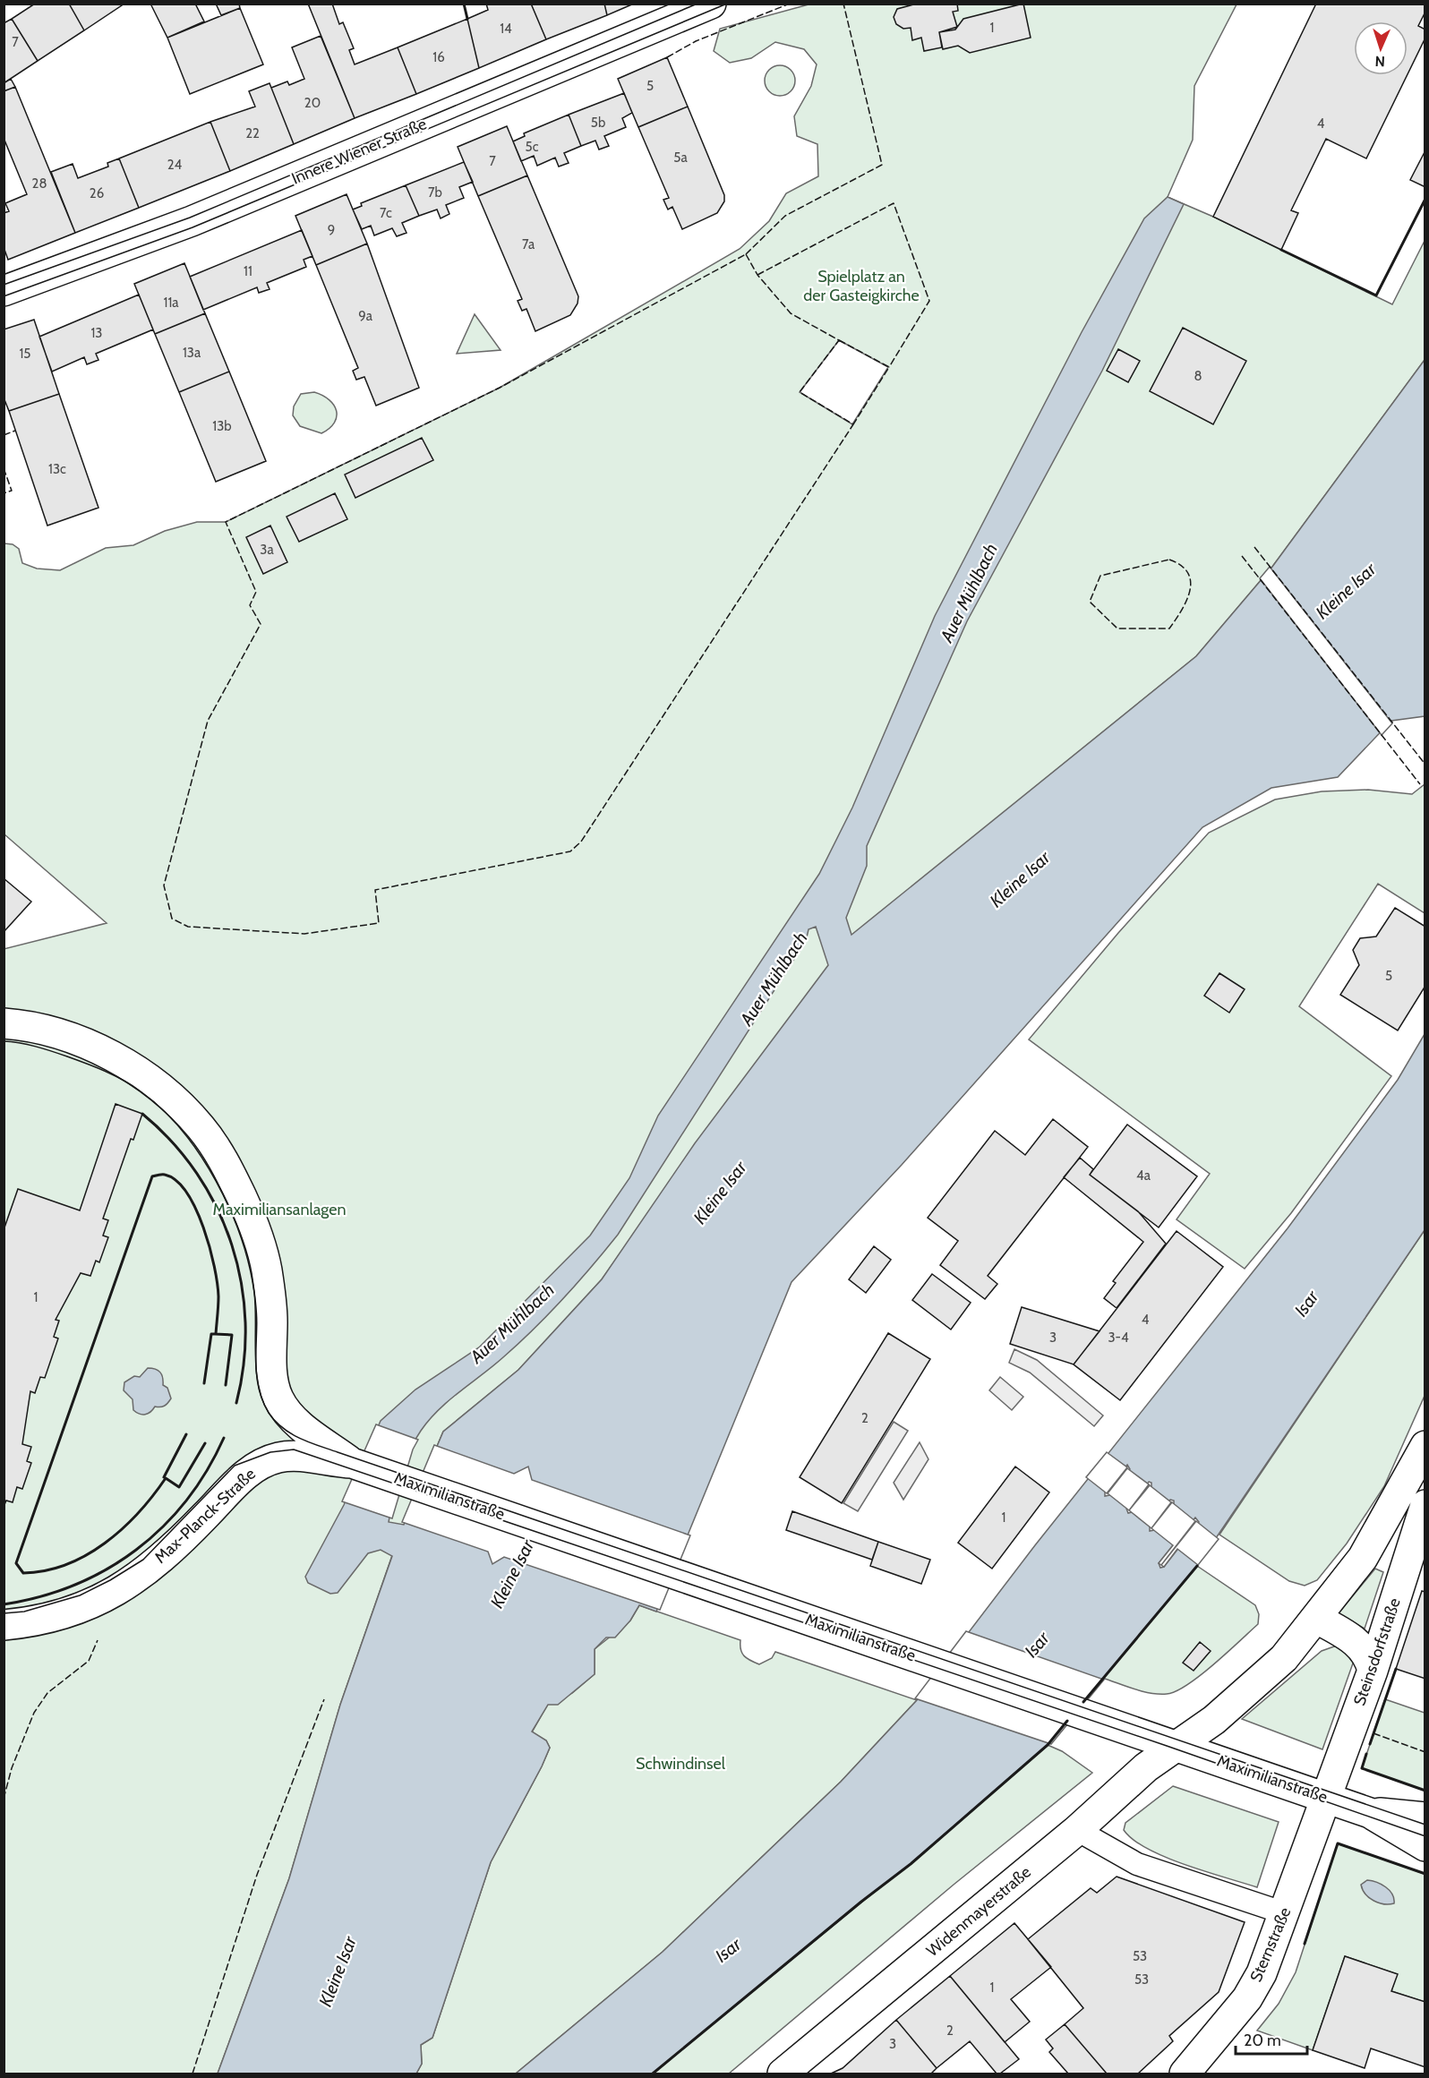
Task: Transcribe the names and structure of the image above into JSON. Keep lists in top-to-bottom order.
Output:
{
  "streets": {
    "main road": [
      "Innere Wiener Straße",
      "Maximilianstraße",
      "Max-Planck-Straße",
      "Steinsdorfstraße",
      "Widenmayerstraße",
      "Sternstraße"
    ]
  },
  "crossings": [
    ["Maximilianstraße", "Max-Planck-Straße"],
    ["Maximilianstraße", "Steinsdorfstraße"],
    ["Maximilianstraße", "Widenmayerstraße"],
    ["Maximilianstraße", "Sternstraße"],
    ["Steinsdorfstraße", "Sternstraße"]
  ],
  "water": ["Kleine Isar", "Auer Mühlbach", "Isar"],
  "parks": ["Spielplatz an der Gasteigkirche", "Maximiliansanlagen", "Schwindinsel"],
  "house_numbers": [
    "1",
    "14",
    "7",
    "16",
    "5",
    "20",
    "5b",
    "4",
    "22",
    "5c",
    "5a",
    "7",
    "24",
    "28",
    "7b",
    "26",
    "7c",
    "9",
    "7a",
    "11",
    "11a",
    "9a",
    "13",
    "13a",
    "15",
    "8",
    "13b",
    "13c",
    "3a",
    "5",
    "4a",
    "1",
    "4",
    "3",
    "3-4",
    "2",
    "1",
    "53",
    "53",
    "1",
    "2",
    "3"
  ],
  "scale_bar": "20 m",
  "north": "bottom"
}
